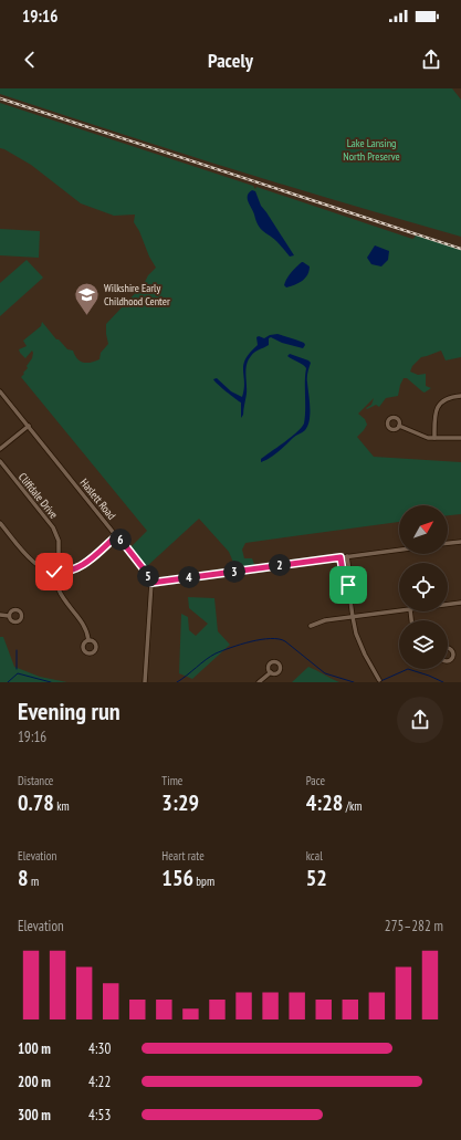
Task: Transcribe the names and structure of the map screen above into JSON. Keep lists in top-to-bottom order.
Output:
{
  "streets": {
    "street": ["Cliffdale Drive", "Haslett Road"]
  },
  "parks": ["Lake Lansing North Preserve"],
  "places": {
    "school or university": ["Wilkshire Early Childhood Center"]
  },
  "north": "top right",
  "page": {
    "status": "19:16",
    "header": "Pacely",
    "pins": [
      "6",
      "2",
      "3",
      "5",
      "4"
    ],
    "heading": ["Evening run", "19:16"],
    "stats": [
      ["Distance", "0.78 km"],
      ["Time", "3:29"],
      ["Pace", "4:28 /km"],
      ["Elevation", "8 m"],
      ["Heart rate", "156 bpm"],
      ["kcal", "52"]
    ],
    "chart": ["Elevation", "275–282 m"],
    "list": [
      {
        "name": "100 m",
        "note": "4:30"
      },
      {
        "name": "200 m",
        "note": "4:22"
      },
      {
        "name": "300 m",
        "note": "4:53"
      }
    ]
  }
}
